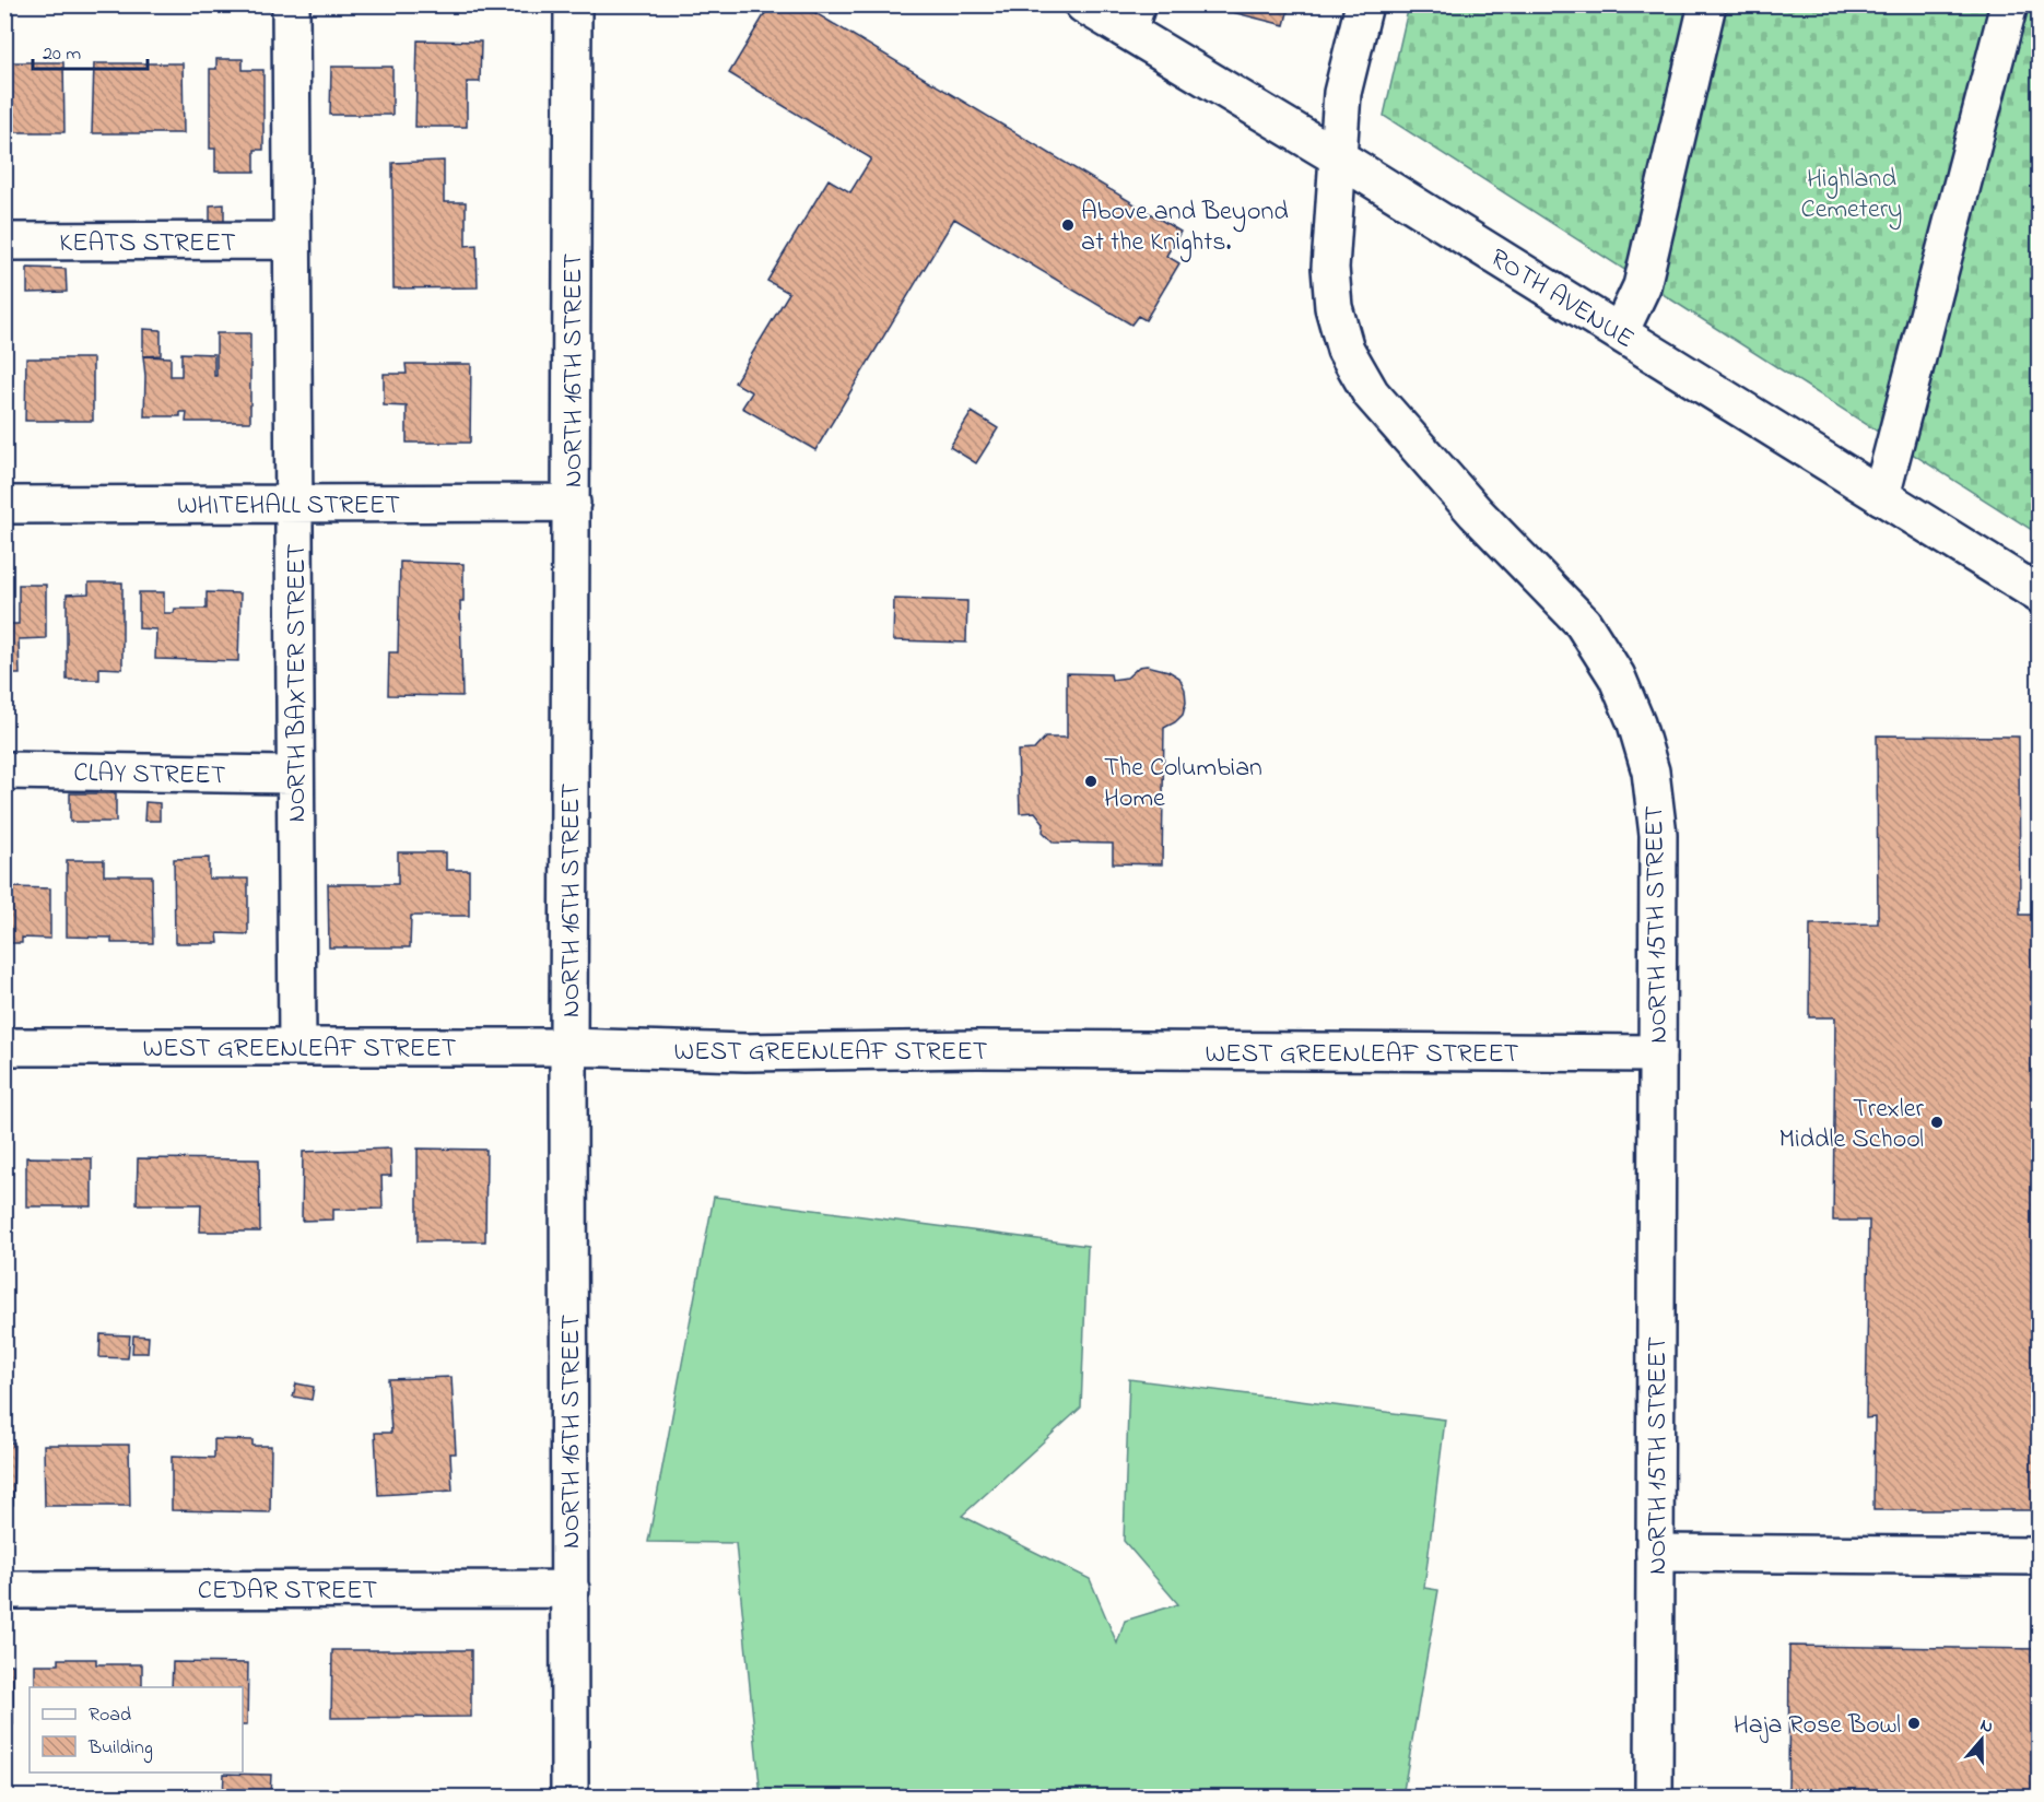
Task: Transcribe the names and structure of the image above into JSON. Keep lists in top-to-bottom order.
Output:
{
  "streets": {
    "street": [
      "KEATS STREET",
      "ROTH AVENUE",
      "NORTH 16TH STREET",
      "WHITEHALL STREET",
      "NORTH BAXTER STREET",
      "CLAY STREET",
      "NORTH 15TH STREET",
      "WEST GREENLEAF STREET",
      "CEDAR STREET"
    ]
  },
  "crossings": [
    ["KEATS STREET", "NORTH BAXTER STREET"],
    ["ROTH AVENUE", "NORTH 15TH STREET"],
    ["NORTH 16TH STREET", "WHITEHALL STREET"],
    ["NORTH 16TH STREET", "WEST GREENLEAF STREET"],
    ["NORTH 16TH STREET", "CEDAR STREET"],
    ["WHITEHALL STREET", "NORTH BAXTER STREET"],
    ["NORTH BAXTER STREET", "CLAY STREET"],
    ["NORTH BAXTER STREET", "WEST GREENLEAF STREET"],
    ["NORTH 15TH STREET", "WEST GREENLEAF STREET"]
  ],
  "parks": ["Highland Cemetery"],
  "places": [
    "Above and Beyond at the Knights.",
    "The Columbian Home",
    "Trexler Middle School",
    "Haja Rose Bowl"
  ],
  "legend": ["Road", "Building"],
  "scale_bar": "20 m",
  "north": "top"
}
